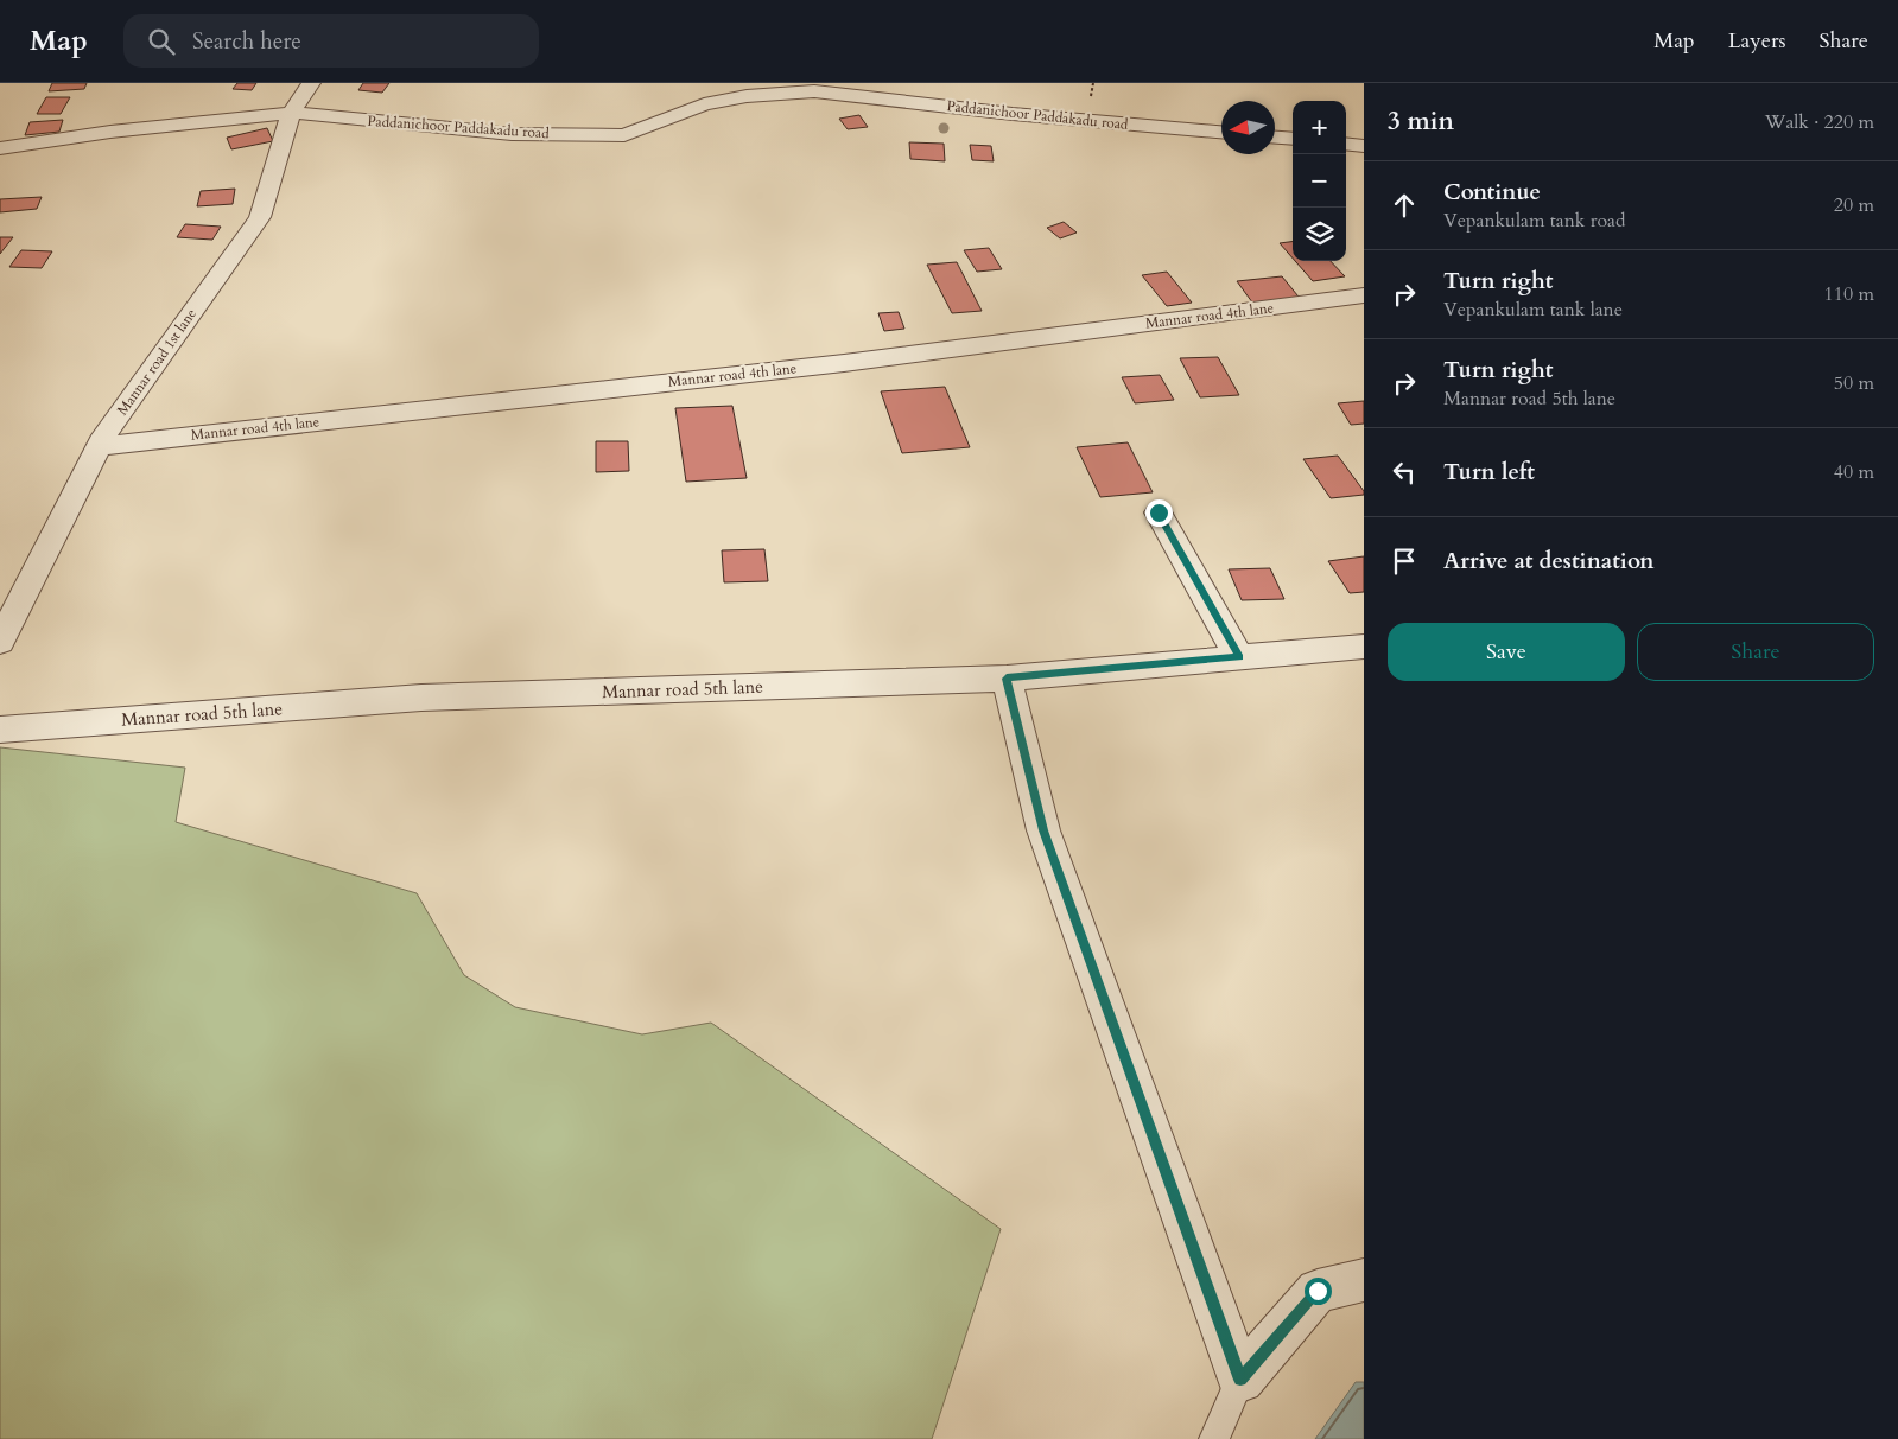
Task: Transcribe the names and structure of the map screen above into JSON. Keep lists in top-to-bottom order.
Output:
{
  "streets": {
    "street": [
      "Paddanichoor Paddakadu road",
      "Mannar road 4th lane",
      "Mannar road 1st lane",
      "Mannar road 5th lane"
    ]
  },
  "crossings": [
    ["Paddanichoor Paddakadu road", "Mannar road 1st lane"],
    ["Mannar road 4th lane", "Mannar road 1st lane"]
  ],
  "north": "left",
  "page": {
    "header": "Map",
    "search": "Search here",
    "nav": ["Map", "Layers", "Share"],
    "heading": ["3 min", "Walk · 220 m"],
    "map_buttons": ["+", "−"],
    "list": [
      ["Continue", "Vepankulam tank road", "20 m"],
      ["Turn right", "Vepankulam tank lane", "110 m"],
      ["Turn right", "Mannar road 5th lane", "50 m"],
      ["Turn left", "40 m"],
      "Arrive at destination"
    ],
    "buttons": ["Save", "Share"]
  }
}
